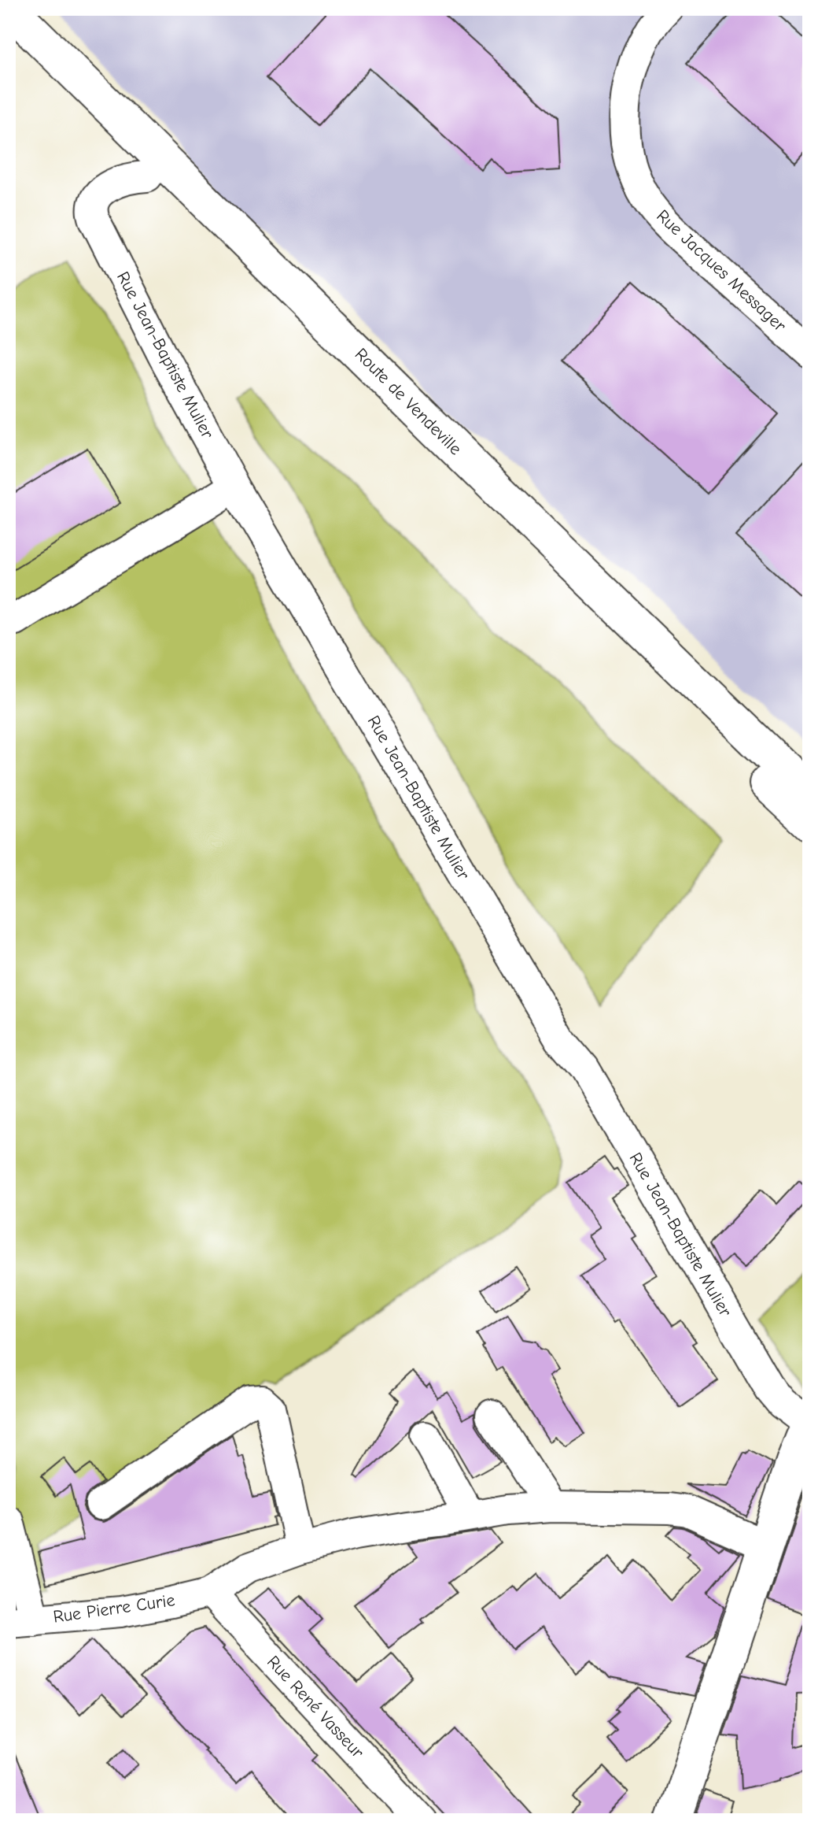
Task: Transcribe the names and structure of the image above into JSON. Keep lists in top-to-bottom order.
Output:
{
  "streets": {
    "main road": ["Rue Jean-Baptiste Mulier", "Route de Vendeville"],
    "street": ["Rue Jacques Messager", "Rue Pierre Curie", "Rue René Vasseur"]
  },
  "crossings": [
    ["Rue Jean-Baptiste Mulier", "Route de Vendeville"],
    ["Rue Jean-Baptiste Mulier", "Rue Pierre Curie"],
    ["Rue Pierre Curie", "Rue René Vasseur"]
  ]
}
